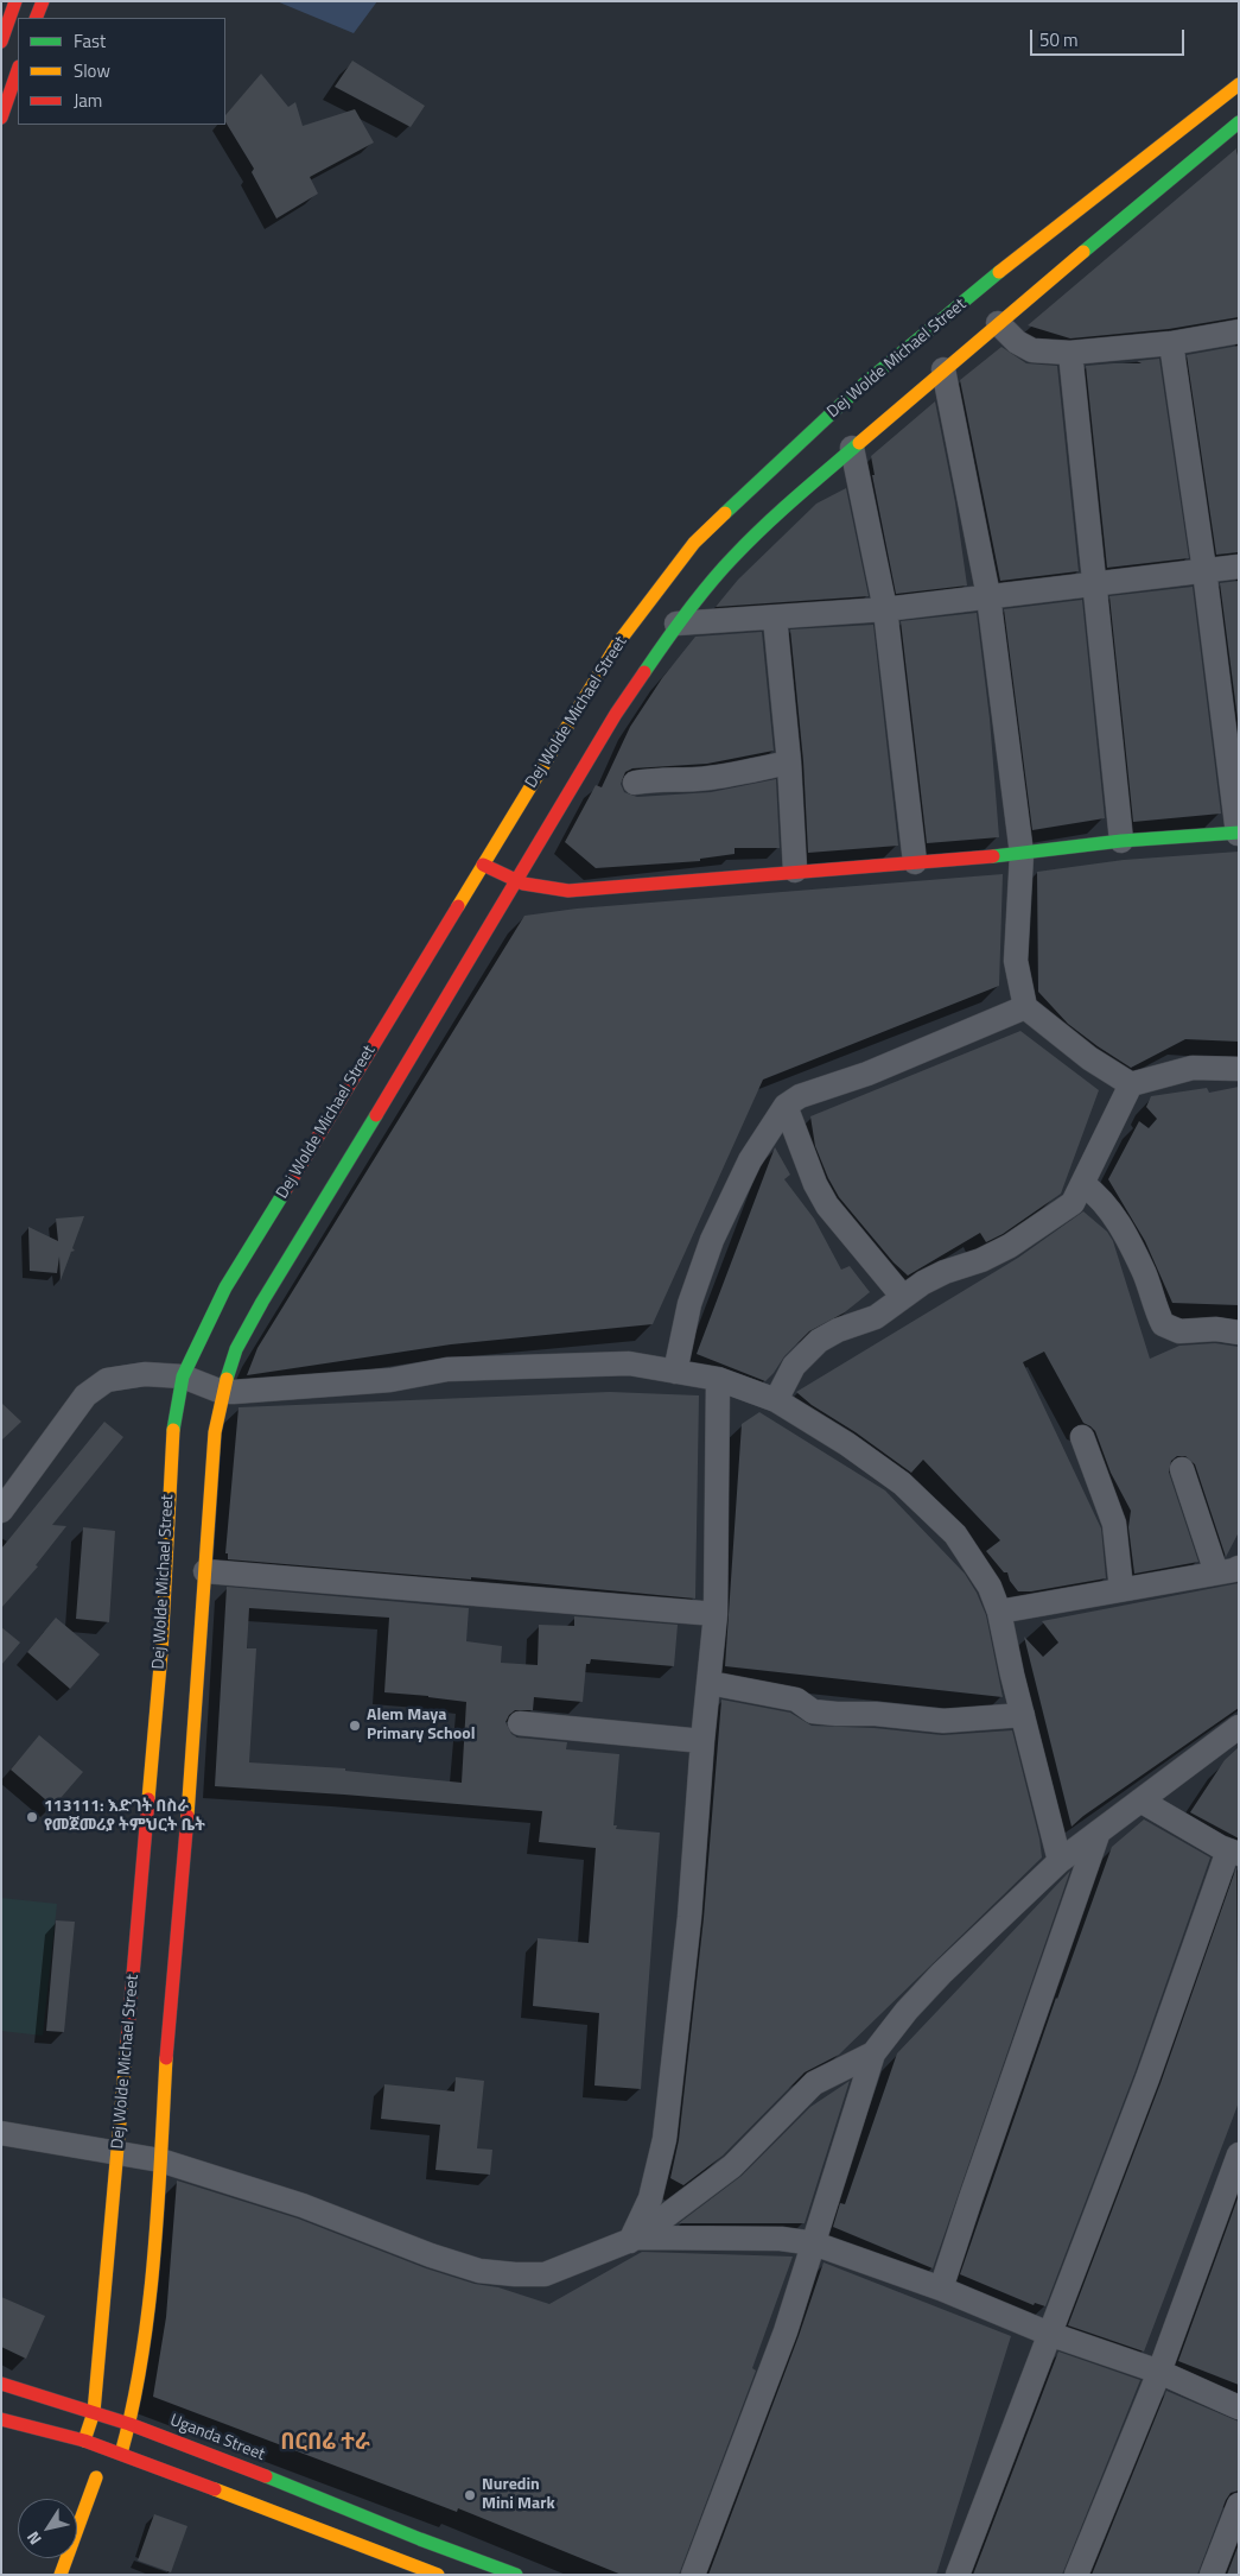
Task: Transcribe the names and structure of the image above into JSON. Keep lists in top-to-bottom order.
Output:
{
  "streets": {
    "main road": ["Dej Wolde Michael Street", "Uganda Street"]
  },
  "crossings": [
    ["Dej Wolde Michael Street", "Uganda Street"]
  ],
  "districts": ["በርበሬ ተራ"],
  "places": ["Alem Maya Primary School", "113111: እድገት በስራ የመጀመሪያ ትምህርት ቤት", "Nuredin Mini Mark"],
  "legend": ["Fast", "Slow", "Jam"],
  "scale_bar": "50 m",
  "north": "bottom left"
}
